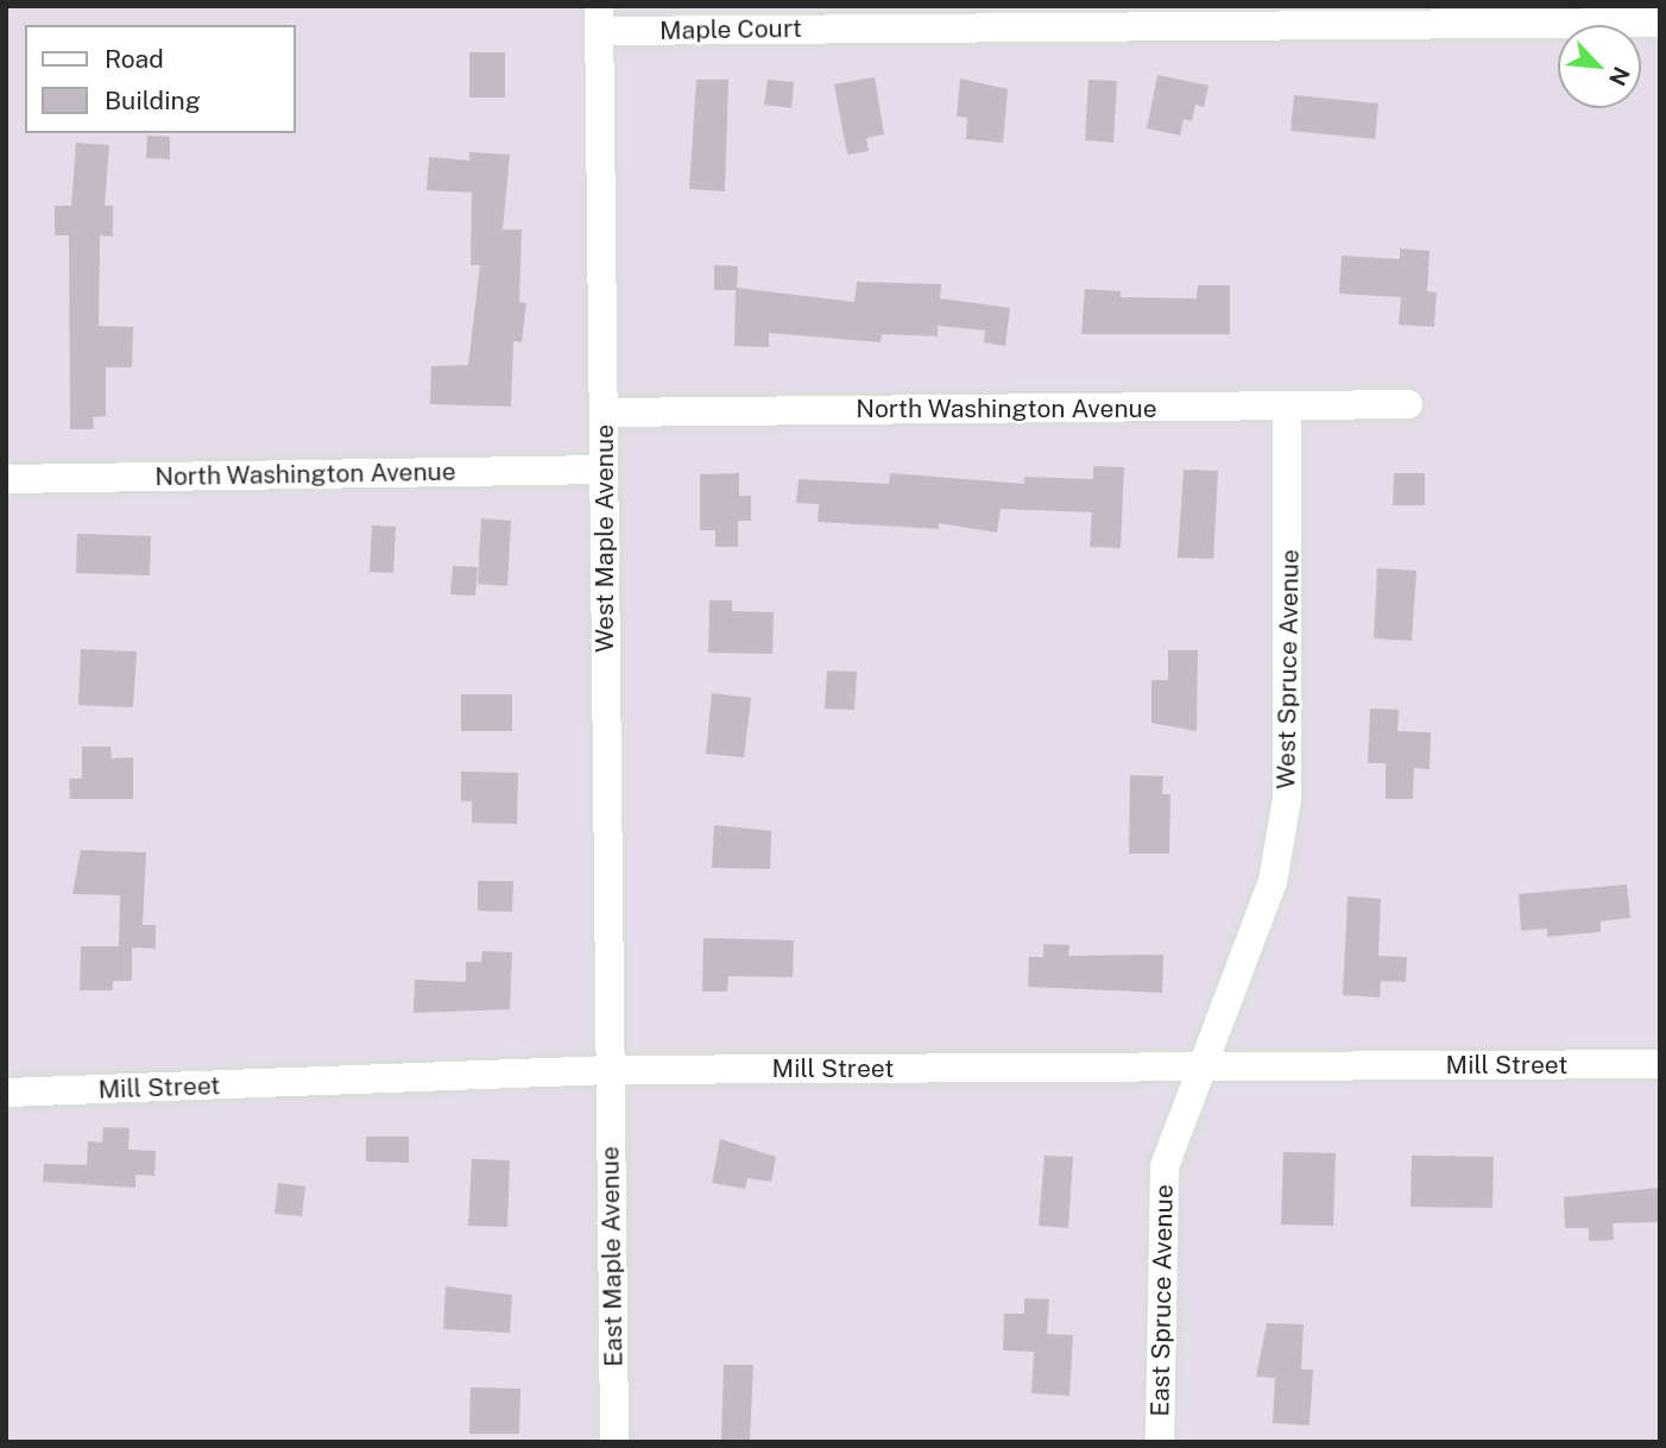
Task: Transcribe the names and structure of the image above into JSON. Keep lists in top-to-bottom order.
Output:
{
  "streets": {
    "street": [
      "Maple Court",
      "North Washington Avenue",
      "West Maple Avenue",
      "West Spruce Avenue",
      "Mill Street",
      "East Maple Avenue",
      "East Spruce Avenue"
    ]
  },
  "crossings": [
    ["Maple Court", "West Maple Avenue"],
    ["North Washington Avenue", "West Maple Avenue"],
    ["North Washington Avenue", "West Spruce Avenue"],
    ["West Maple Avenue", "Mill Street"],
    ["West Maple Avenue", "East Maple Avenue"],
    ["West Spruce Avenue", "Mill Street"],
    ["West Spruce Avenue", "East Spruce Avenue"],
    ["Mill Street", "East Maple Avenue"],
    ["Mill Street", "East Spruce Avenue"]
  ],
  "legend": ["Road", "Building"],
  "north": "bottom right"
}
